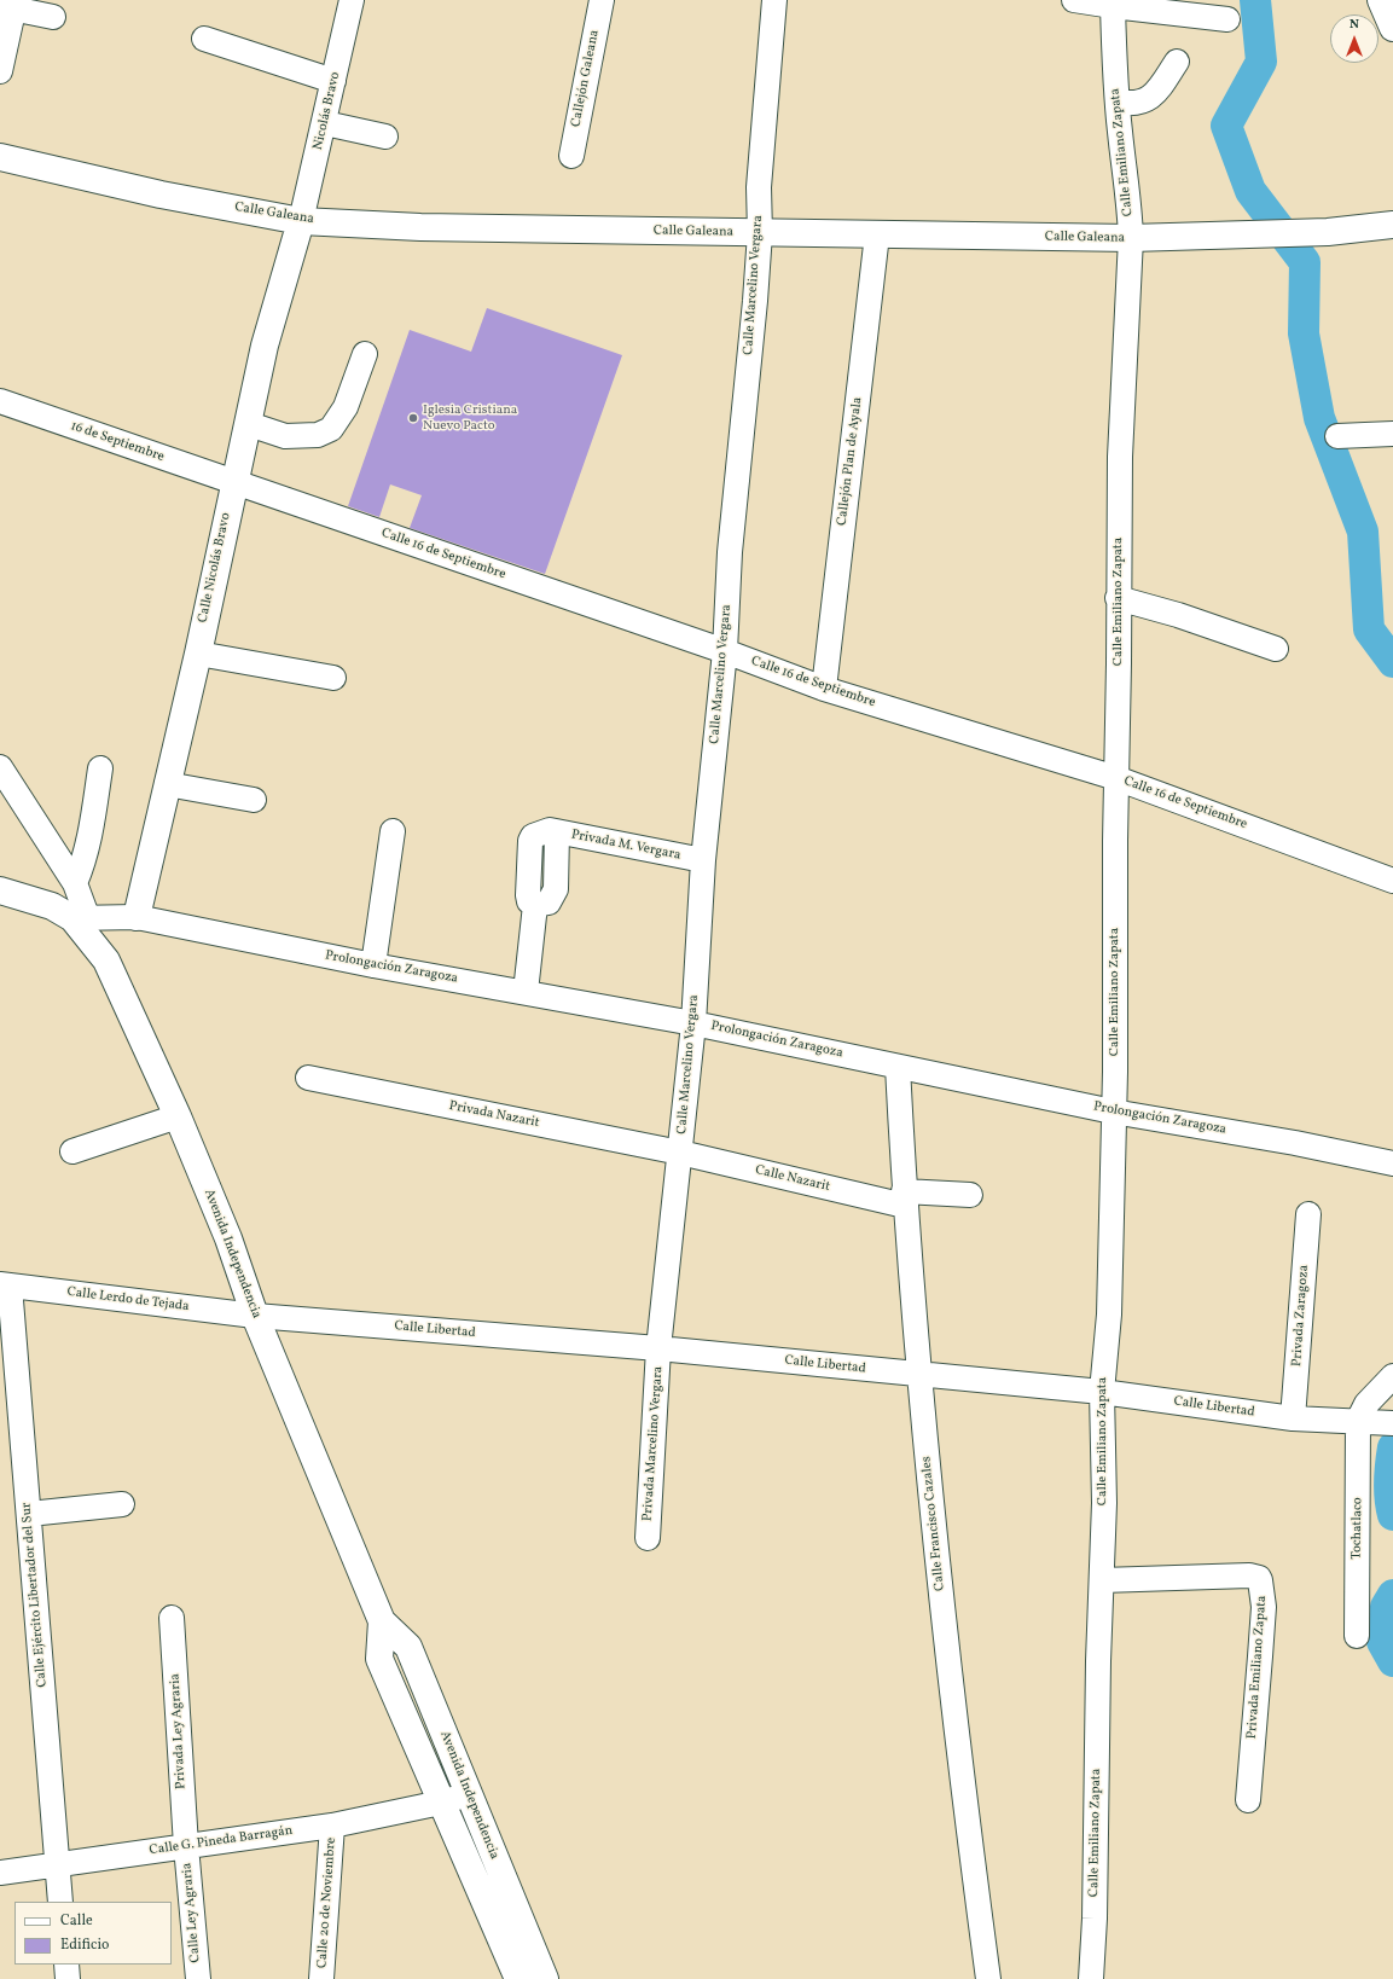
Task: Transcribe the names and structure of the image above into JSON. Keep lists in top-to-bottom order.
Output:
{
  "streets": {
    "main road": ["Calle Galeana", "Calle Nicolás Bravo", "Avenida Independencia"],
    "street": [
      "Callejón Galeana",
      "Nicolás Bravo",
      "Calle Emiliano Zapata",
      "Calle Marcelino Vergara",
      "16 de Septiembre",
      "Callejón Plan de Ayala",
      "Calle 16 de Septiembre",
      "Privada M. Vergara",
      "Prolongación Zaragoza",
      "Privada Nazarit",
      "Calle Nazarit",
      "Calle Lerdo de Tejada",
      "Privada Zaragoza",
      "Calle Libertad",
      "Privada Marcelino Vergara",
      "Calle Francisco Cazales",
      "Tochatlaco",
      "Calle Ejército Libertador del Sur",
      "Privada Emiliano Zapata",
      "Privada Ley Agraria",
      "Calle G. Pineda Barragán",
      "Calle 20 de Noviembre",
      "Calle Ley Agraria"
    ]
  },
  "crossings": [
    ["Nicolás Bravo", "Calle Galeana"],
    ["Nicolás Bravo", "Calle Nicolás Bravo"],
    ["Calle Emiliano Zapata", "Calle Galeana"],
    ["Calle Emiliano Zapata", "Calle 16 de Septiembre"],
    ["Calle Emiliano Zapata", "Prolongación Zaragoza"],
    ["Calle Emiliano Zapata", "Calle Libertad"],
    ["Calle Emiliano Zapata", "Privada Emiliano Zapata"],
    ["Calle Galeana", "Calle Marcelino Vergara"],
    ["Calle Galeana", "Callejón Plan de Ayala"],
    ["Calle Galeana", "Calle Nicolás Bravo"],
    ["Calle Marcelino Vergara", "Calle 16 de Septiembre"],
    ["Calle Marcelino Vergara", "Privada M. Vergara"],
    ["Calle Marcelino Vergara", "Prolongación Zaragoza"],
    ["Calle Marcelino Vergara", "Privada Nazarit"],
    ["Calle Marcelino Vergara", "Calle Nazarit"],
    ["Calle Marcelino Vergara", "Calle Libertad"],
    ["Calle Marcelino Vergara", "Privada Marcelino Vergara"],
    ["16 de Septiembre", "Calle 16 de Septiembre"],
    ["16 de Septiembre", "Calle Nicolás Bravo"],
    ["Callejón Plan de Ayala", "Calle 16 de Septiembre"],
    ["Calle 16 de Septiembre", "Calle Nicolás Bravo"],
    ["Calle Nicolás Bravo", "Prolongación Zaragoza"],
    ["Privada M. Vergara", "Prolongación Zaragoza"],
    ["Prolongación Zaragoza", "Avenida Independencia"],
    ["Prolongación Zaragoza", "Calle Francisco Cazales"],
    ["Privada Nazarit", "Calle Nazarit"],
    ["Calle Nazarit", "Calle Francisco Cazales"],
    ["Avenida Independencia", "Calle Lerdo de Tejada"],
    ["Avenida Independencia", "Calle Libertad"],
    ["Avenida Independencia", "Calle G. Pineda Barragán"],
    ["Calle Lerdo de Tejada", "Calle Libertad"],
    ["Calle Lerdo de Tejada", "Calle Ejército Libertador del Sur"],
    ["Privada Zaragoza", "Calle Libertad"],
    ["Calle Libertad", "Privada Marcelino Vergara"],
    ["Calle Libertad", "Calle Francisco Cazales"],
    ["Calle Libertad", "Tochatlaco"],
    ["Calle Ejército Libertador del Sur", "Calle G. Pineda Barragán"],
    ["Privada Ley Agraria", "Calle G. Pineda Barragán"],
    ["Privada Ley Agraria", "Calle Ley Agraria"],
    ["Calle G. Pineda Barragán", "Calle 20 de Noviembre"],
    ["Calle G. Pineda Barragán", "Calle Ley Agraria"]
  ],
  "places": ["Iglesia Cristiana Nuevo Pacto"],
  "legend": ["Calle", "Edificio"],
  "north": "top"
}
